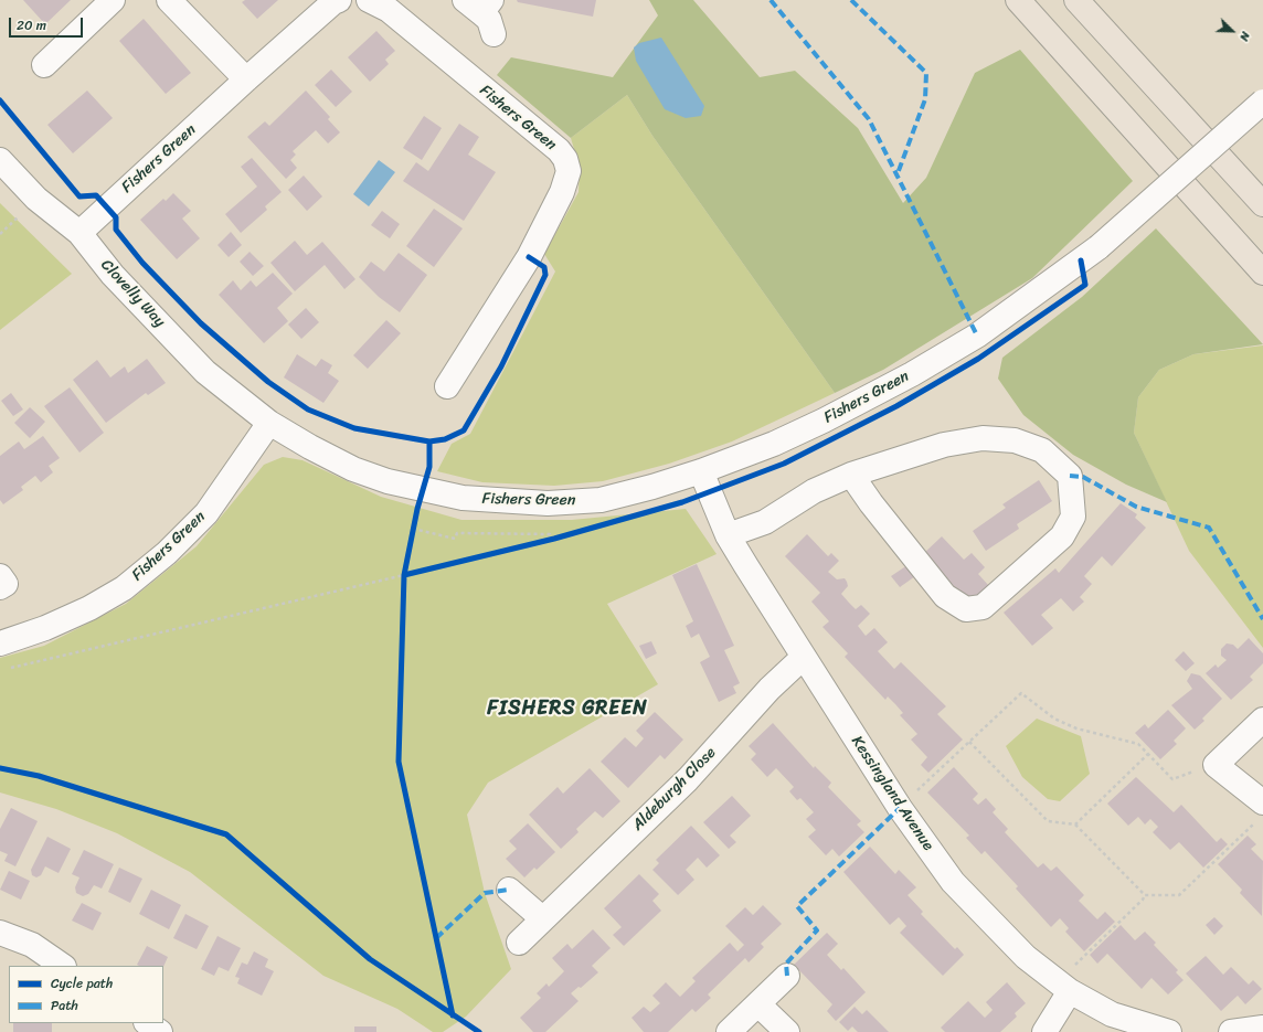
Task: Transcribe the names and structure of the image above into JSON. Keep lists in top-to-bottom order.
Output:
{
  "streets": {
    "street": [
      "Fishers Green",
      "Clovelly Way",
      "Aldeburgh Close",
      "Kessingland Avenue"
    ]
  },
  "crossings": [
    ["Fishers Green", "Clovelly Way"],
    ["Fishers Green", "Kessingland Avenue"],
    ["Aldeburgh Close", "Kessingland Avenue"]
  ],
  "districts": ["FISHERS GREEN"],
  "legend": ["Cycle path", "Path"],
  "scale_bar": "20 m",
  "north": "bottom right"
}
